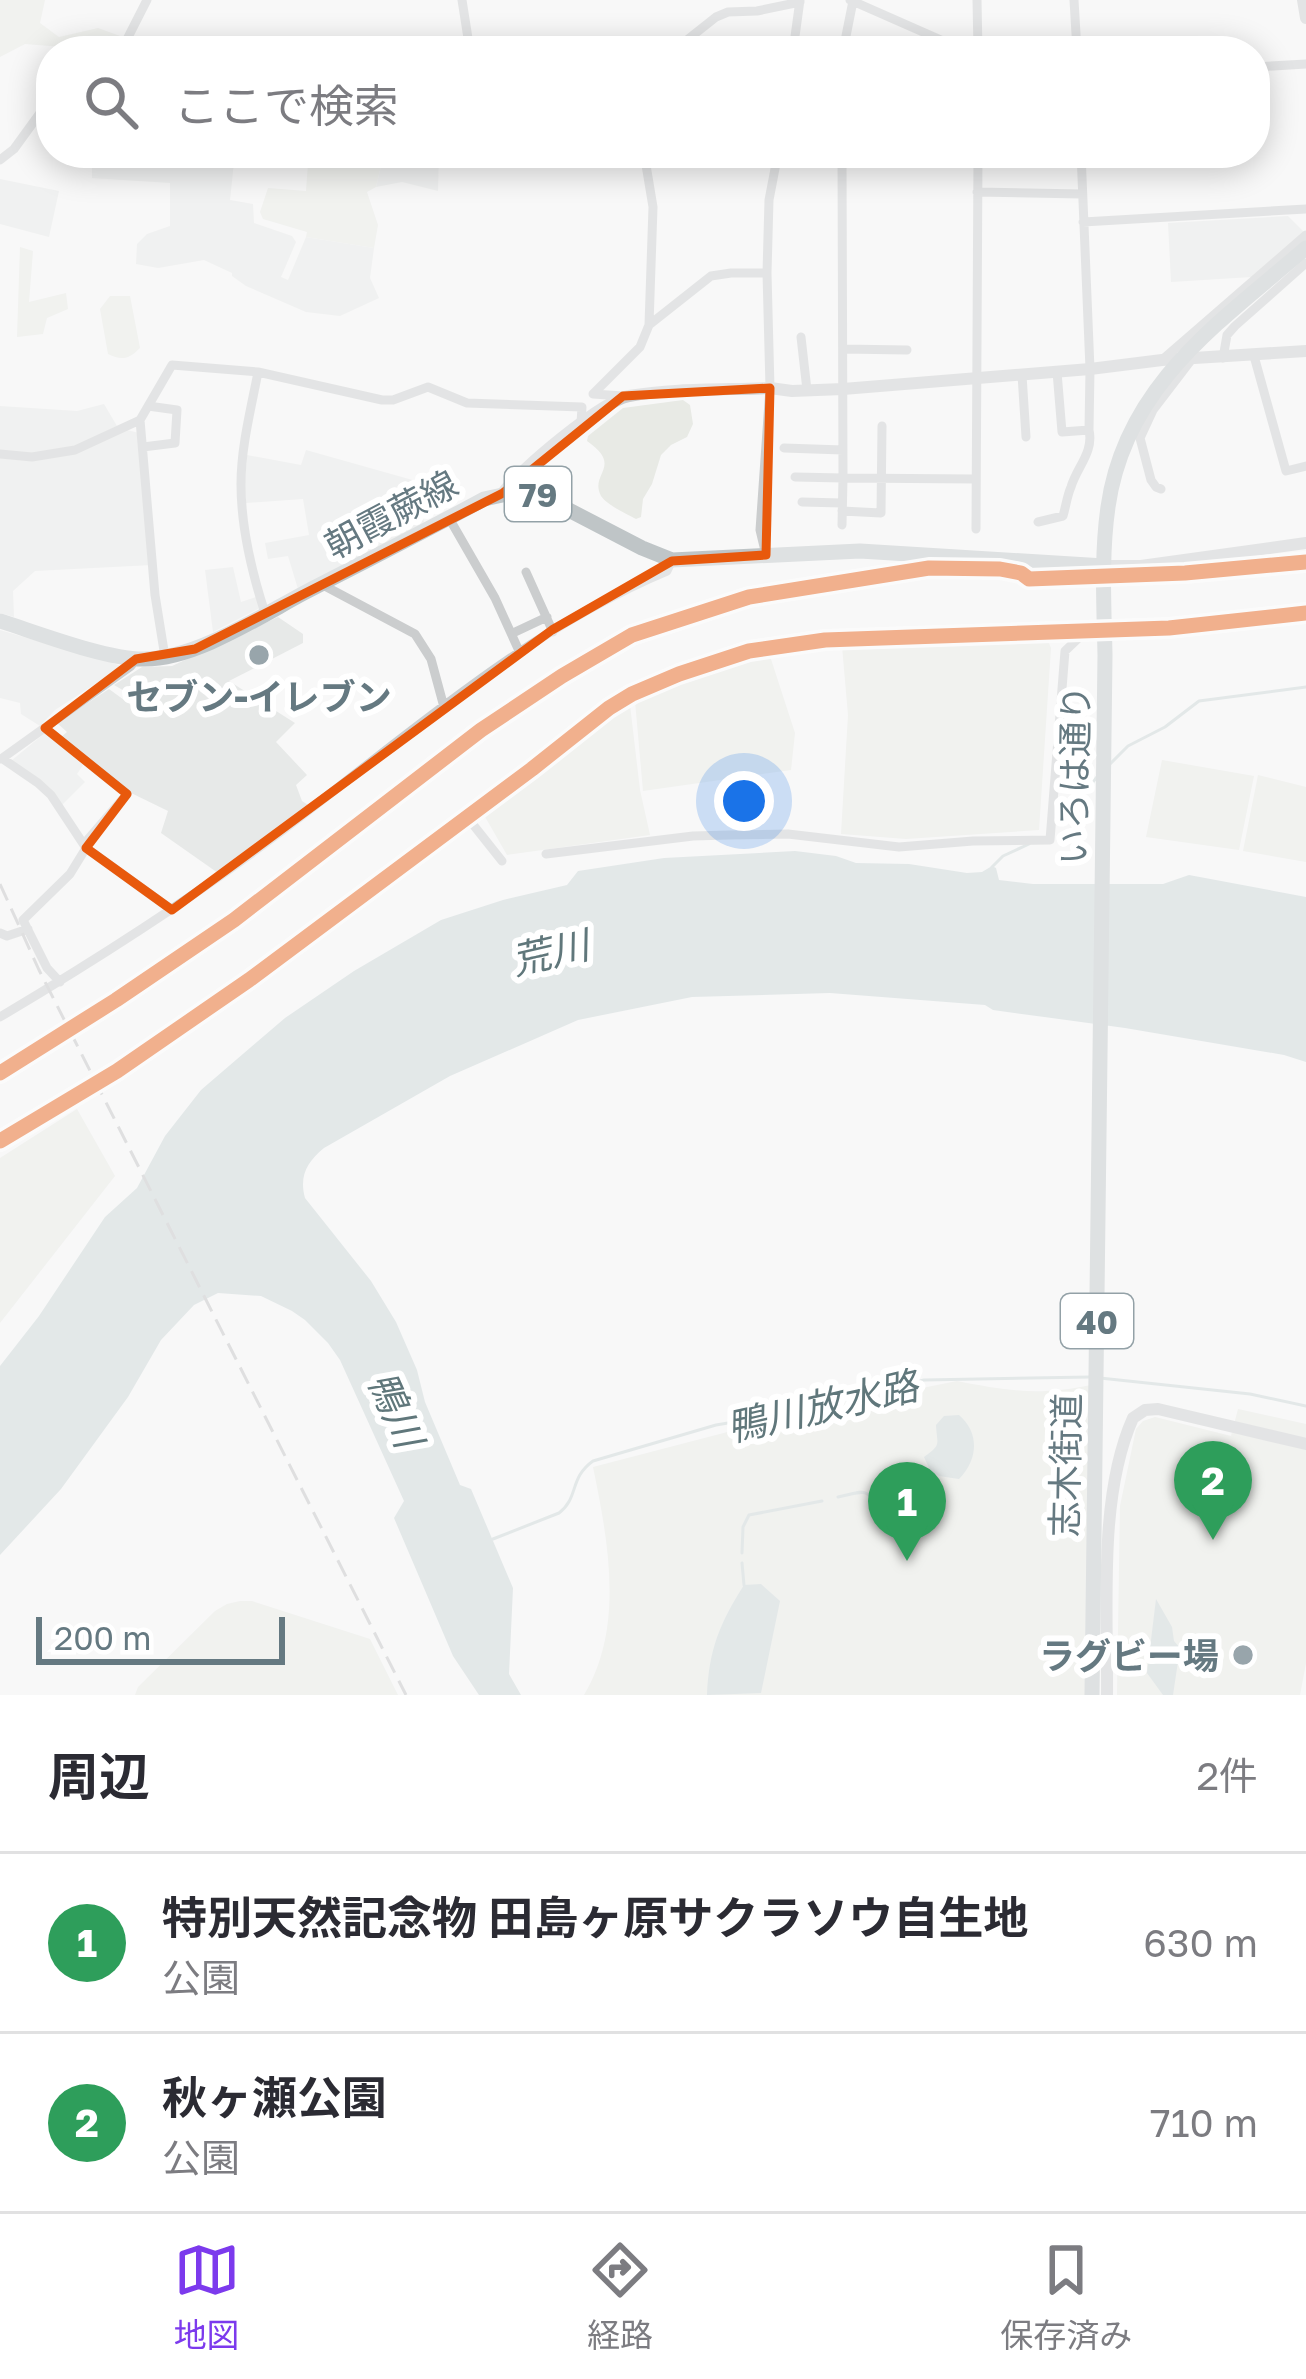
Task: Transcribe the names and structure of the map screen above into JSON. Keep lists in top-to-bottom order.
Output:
{
  "streets": {
    "main road": [
      "79",
      "朝霞蕨線",
      "いろは通り",
      "40",
      "志木街道"
    ]
  },
  "crossings": [
    ["朝霞蕨線", "いろは通り"],
    ["いろは通り", "志木街道"]
  ],
  "water": ["荒川", "鴨川放水路", "鴨川"],
  "places": ["セブン-イレブン", "ラグビー場"],
  "scale_bar": "200 m",
  "page": {
    "search": "ここで検索",
    "pins": ["2", "1"],
    "scale": "200 m",
    "heading": ["周辺", "2件"],
    "list": [
      {
        "mark": "1",
        "name": "特別天然記念物 田島ヶ原サクラソウ自生地",
        "note": "公園",
        "value": "630 m"
      },
      {
        "mark": "2",
        "name": "秋ヶ瀬公園",
        "note": "公園",
        "value": "710 m"
      }
    ],
    "nav": ["地図", "経路", "保存済み"]
  }
}
